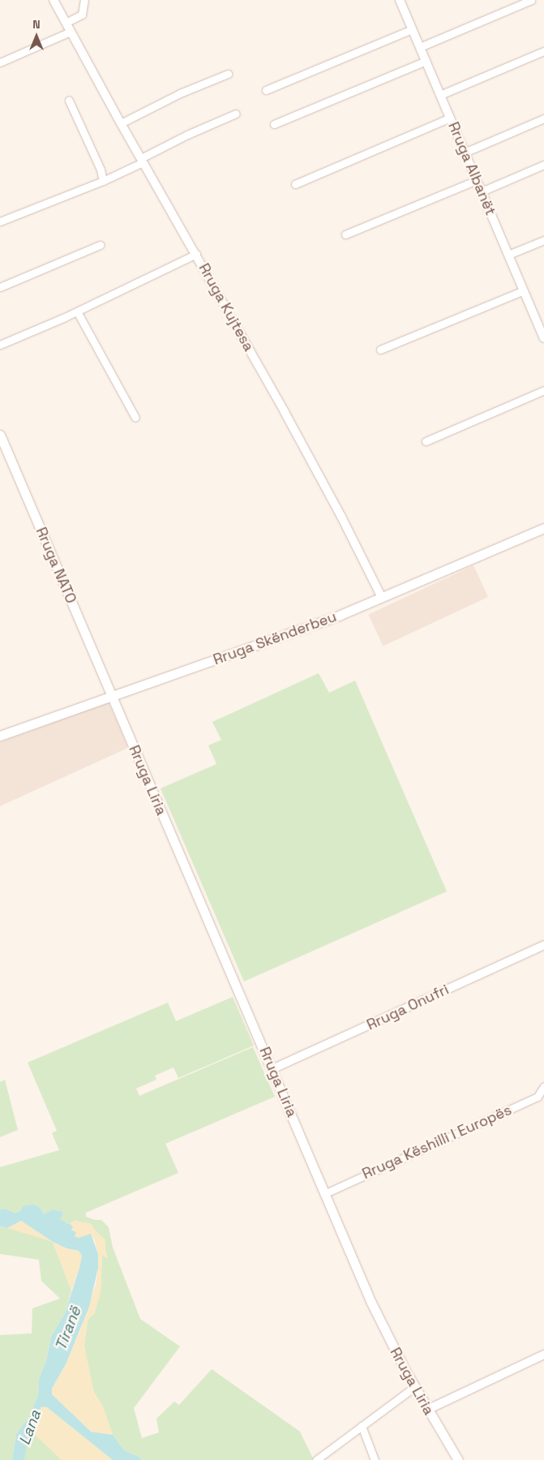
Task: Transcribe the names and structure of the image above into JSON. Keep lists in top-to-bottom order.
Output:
{
  "streets": {
    "main road": ["Rruga NATO", "Rruga Skënderbeu", "Rruga Liria"],
    "street": [
      "Rruga Albanët",
      "Rruga Kujtesa",
      "Rruga Onufri",
      "Rruga Këshilli I Europës"
    ]
  },
  "crossings": [
    ["Rruga Kujtesa", "Rruga Skënderbeu"],
    ["Rruga NATO", "Rruga Skënderbeu"],
    ["Rruga NATO", "Rruga Liria"],
    ["Rruga Skënderbeu", "Rruga Liria"],
    ["Rruga Liria", "Rruga Onufri"],
    ["Rruga Liria", "Rruga Këshilli I Europës"]
  ],
  "water": ["Tiranë", "Lana"],
  "north": "top"
}
